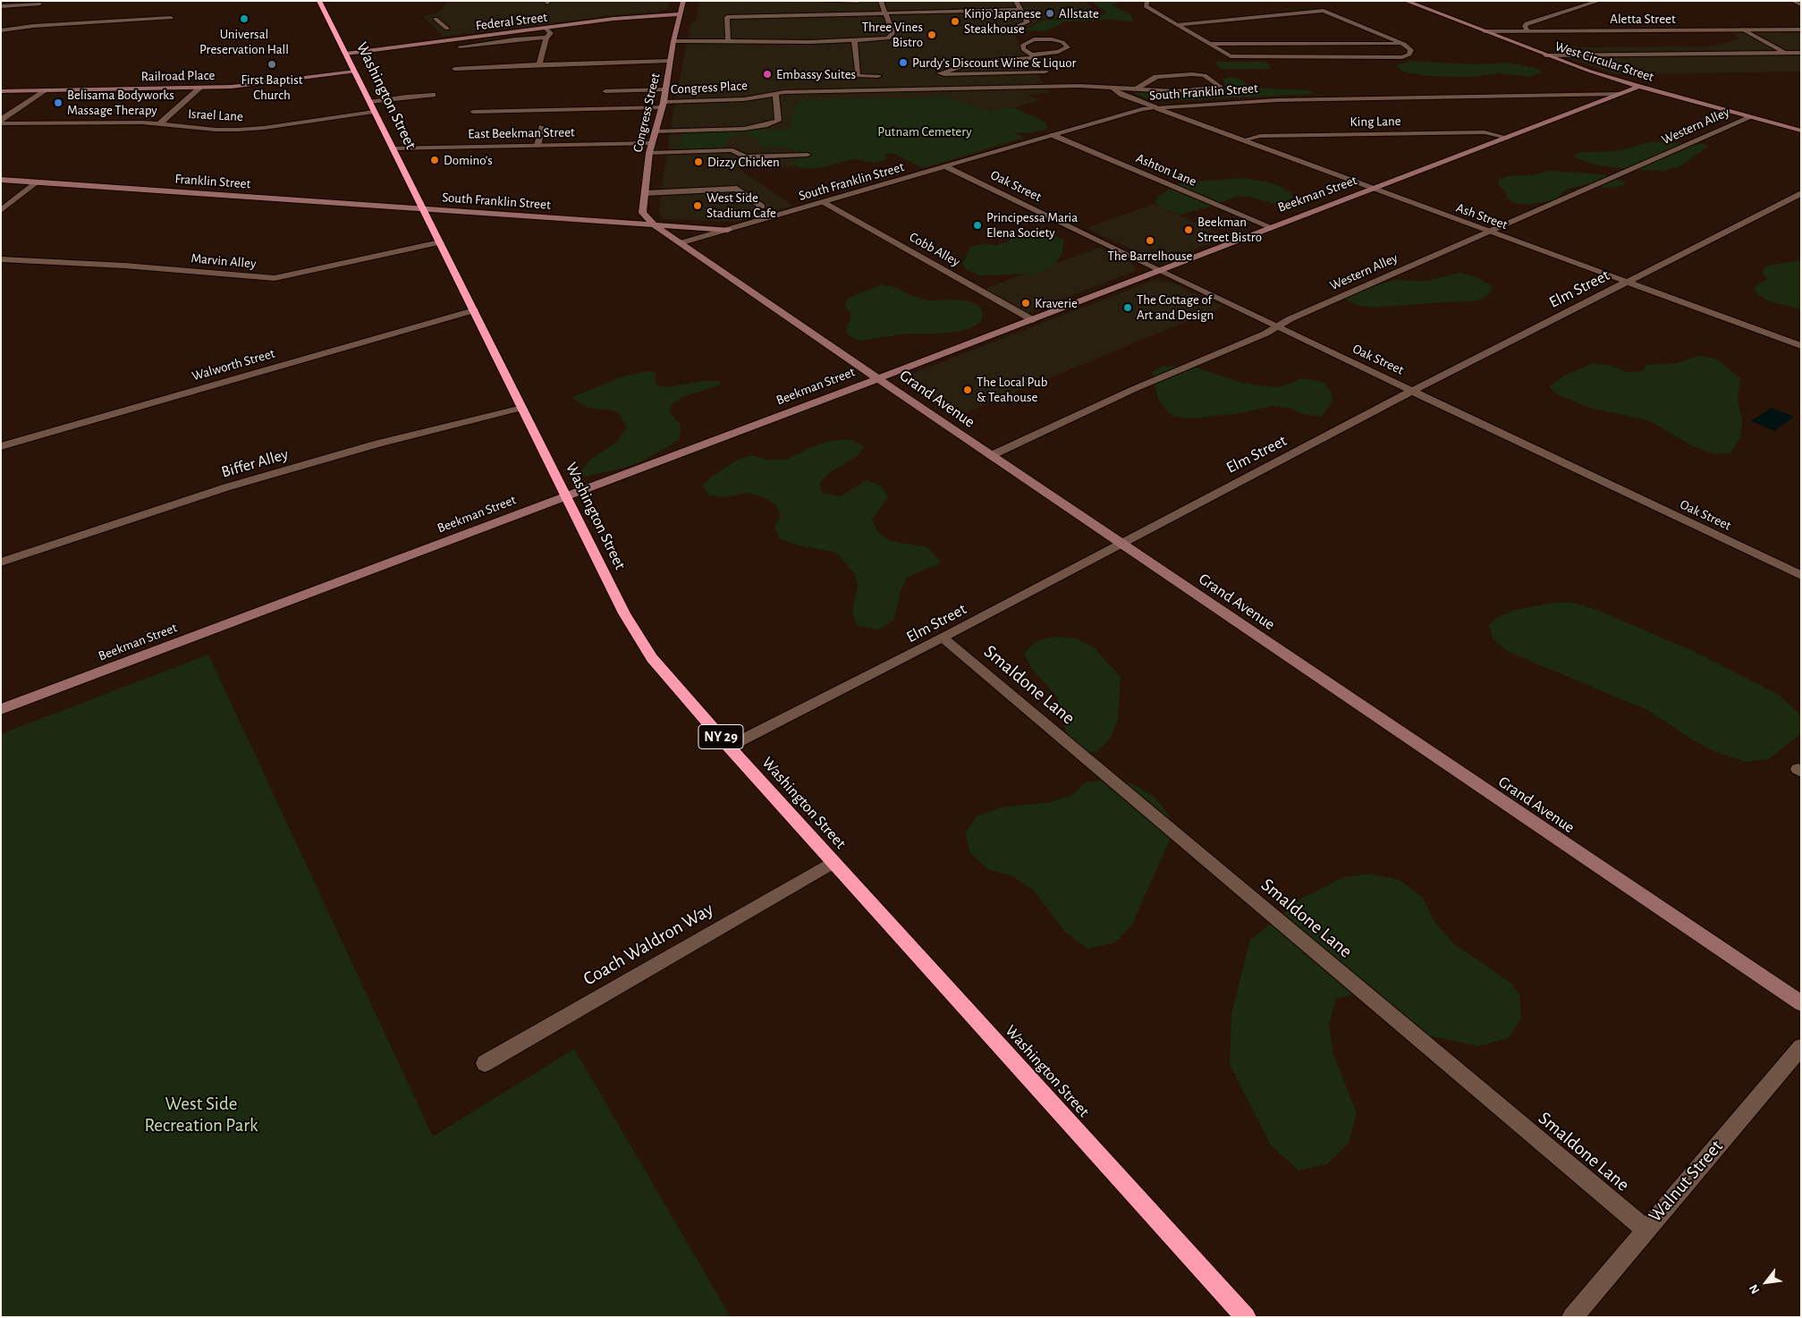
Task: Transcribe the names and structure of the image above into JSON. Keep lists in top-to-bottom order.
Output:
{
  "streets": {
    "highway": ["Washington Street", "NY 29"],
    "street": [
      "Aletta Street",
      "Federal Street",
      "West Circular Street",
      "Railroad Place",
      "Congress Place",
      "South Franklin Street",
      "Congress Street",
      "Israel Lane",
      "King Lane",
      "Western Alley",
      "East Beekman Street",
      "Ashton Lane",
      "Franklin Street",
      "Oak Street",
      "Beekman Street",
      "Ash Street",
      "Cobb Alley",
      "Marvin Alley",
      "Elm Street",
      "Walworth Street",
      "Grand Avenue",
      "Biffer Alley",
      "Smaldone Lane",
      "Coach Waldron Way",
      "Walnut Street"
    ]
  },
  "crossings": [
    ["Aletta Street", "West Circular Street"],
    ["Federal Street", "Washington Street"],
    ["Federal Street", "Congress Street"],
    ["West Circular Street", "Western Alley"],
    ["West Circular Street", "Beekman Street"],
    ["Railroad Place", "Washington Street"],
    ["Congress Place", "South Franklin Street"],
    ["Congress Place", "Congress Street"],
    ["Congress Place", "Ash Street"],
    ["South Franklin Street", "Washington Street"],
    ["South Franklin Street", "Congress Street"],
    ["South Franklin Street", "Ashton Lane"],
    ["South Franklin Street", "Franklin Street"],
    ["South Franklin Street", "Oak Street"],
    ["South Franklin Street", "Beekman Street"],
    ["South Franklin Street", "Ash Street"],
    ["South Franklin Street", "Cobb Alley"],
    ["South Franklin Street", "Grand Avenue"],
    ["Washington Street", "Israel Lane"],
    ["Washington Street", "East Beekman Street"],
    ["Washington Street", "Franklin Street"],
    ["Washington Street", "Beekman Street"],
    ["Washington Street", "Marvin Alley"],
    ["Washington Street", "Elm Street"],
    ["Washington Street", "Walworth Street"],
    ["Washington Street", "Biffer Alley"],
    ["Washington Street", "Coach Waldron Way"],
    ["Congress Street", "East Beekman Street"],
    ["Congress Street", "Grand Avenue"],
    ["King Lane", "Beekman Street"],
    ["King Lane", "Ash Street"],
    ["Western Alley", "Oak Street"],
    ["Western Alley", "Ash Street"],
    ["Western Alley", "Grand Avenue"],
    ["Ashton Lane", "Beekman Street"],
    ["Oak Street", "Beekman Street"],
    ["Oak Street", "Elm Street"],
    ["Beekman Street", "Ash Street"],
    ["Beekman Street", "Cobb Alley"],
    ["Beekman Street", "Grand Avenue"],
    ["Ash Street", "Elm Street"],
    ["Elm Street", "Grand Avenue"],
    ["Elm Street", "Smaldone Lane"],
    ["Smaldone Lane", "Walnut Street"]
  ],
  "parks": ["Putnam Cemetery", "West Side Recreation Park"],
  "places": [
    "Allstate",
    "Universal Preservation Hall",
    "Kinjo Japanese Steakhouse",
    "Three Vines Bistro",
    "Purdy's Discount Wine & Liquor",
    "First Baptist Church",
    "Embassy Suites",
    "Belisama Bodyworks Massage Therapy",
    "Domino's",
    "Dizzy Chicken",
    "West Side Stadium Cafe",
    "Principessa Maria Elena Society",
    "Beekman Street Bistro",
    "The Barrelhouse",
    "Kraverie",
    "The Cottage of Art and Design",
    "The Local Pub & Teahouse"
  ],
  "north": "bottom left"
}
